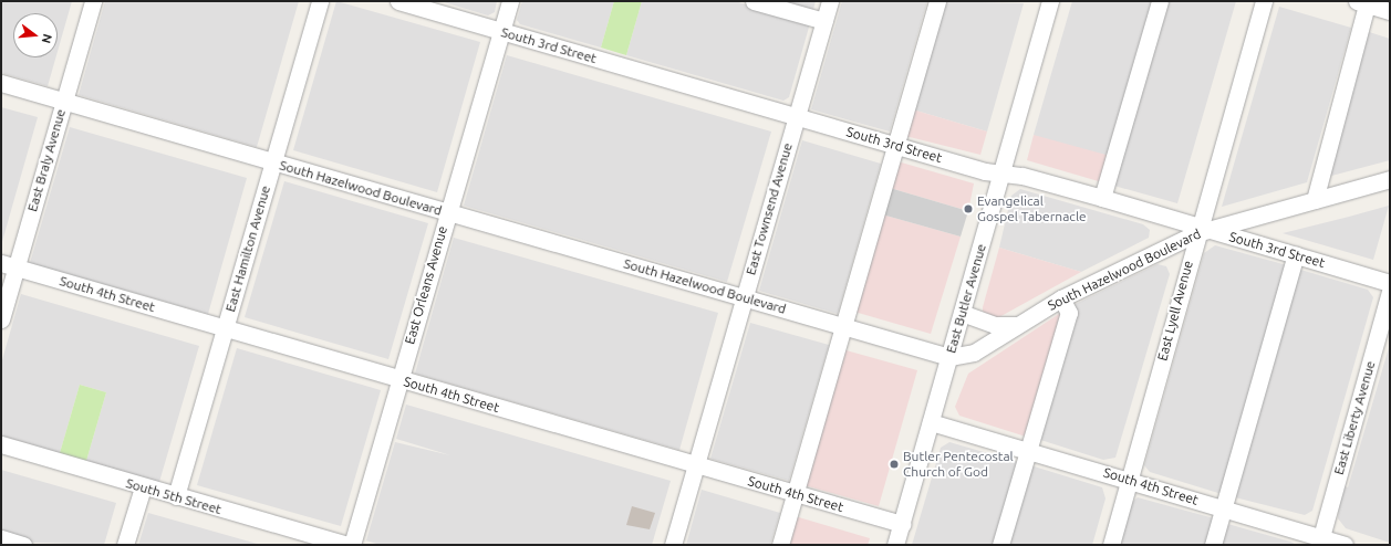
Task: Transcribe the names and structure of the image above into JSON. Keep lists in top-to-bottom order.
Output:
{
  "streets": {
    "street": [
      "South 3rd Street",
      "East Braly Avenue",
      "South Hazelwood Boulevard",
      "East Townsend Avenue",
      "East Hamilton Avenue",
      "East Orleans Avenue",
      "South 4th Street",
      "East Butler Avenue",
      "East Lyell Avenue",
      "East Liberty Avenue",
      "South 5th Street"
    ]
  },
  "crossings": [
    ["South 3rd Street", "South Hazelwood Boulevard"],
    ["South 3rd Street", "East Townsend Avenue"],
    ["South 3rd Street", "East Orleans Avenue"],
    ["South 3rd Street", "East Butler Avenue"],
    ["South 3rd Street", "East Lyell Avenue"],
    ["East Braly Avenue", "South Hazelwood Boulevard"],
    ["East Braly Avenue", "South 4th Street"],
    ["South Hazelwood Boulevard", "East Townsend Avenue"],
    ["South Hazelwood Boulevard", "East Hamilton Avenue"],
    ["South Hazelwood Boulevard", "East Orleans Avenue"],
    ["South Hazelwood Boulevard", "East Butler Avenue"],
    ["South Hazelwood Boulevard", "East Lyell Avenue"],
    ["East Townsend Avenue", "South 4th Street"],
    ["East Hamilton Avenue", "South 4th Street"],
    ["East Hamilton Avenue", "South 5th Street"],
    ["East Orleans Avenue", "South 4th Street"],
    ["South 4th Street", "East Butler Avenue"],
    ["South 4th Street", "East Lyell Avenue"],
    ["South 4th Street", "East Liberty Avenue"]
  ],
  "places": ["Evangelical Gospel Tabernacle", "Butler Pentecostal Church of God"],
  "north": "right"
}
